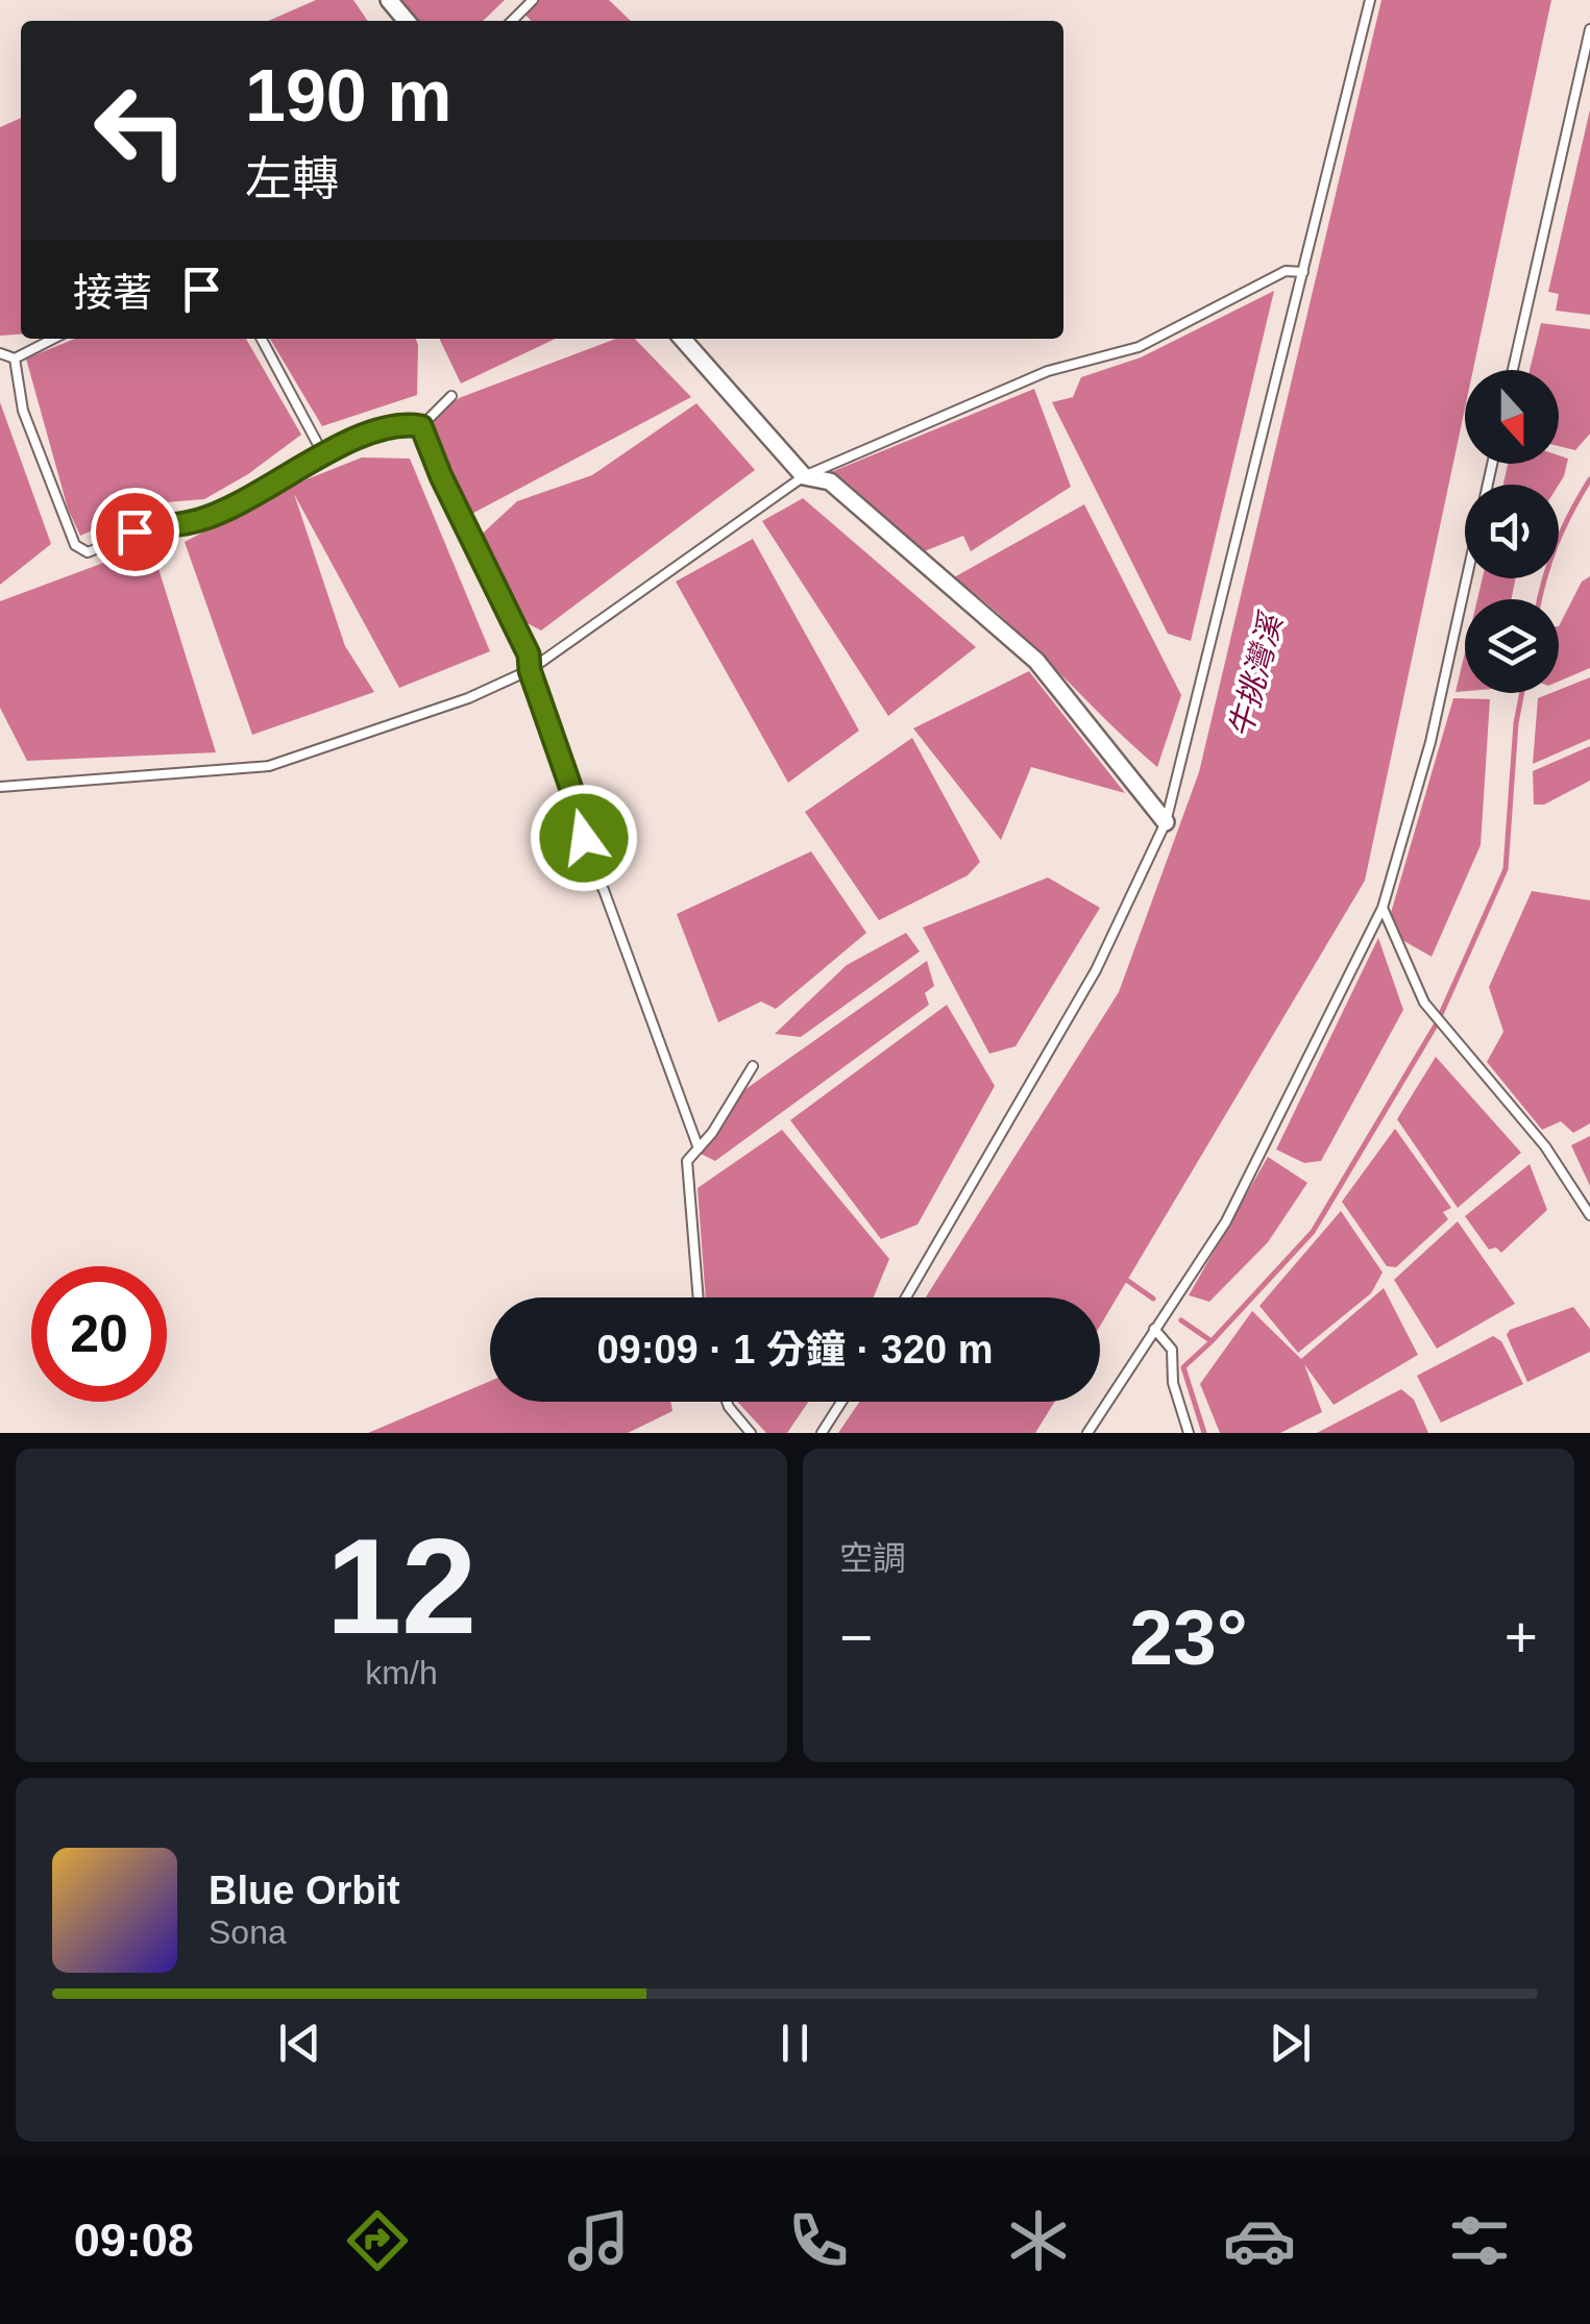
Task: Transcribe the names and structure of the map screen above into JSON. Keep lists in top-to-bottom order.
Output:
{
  "water": ["牛挑灣溪"],
  "north": "bottom",
  "page": {
    "turn": ["190 m", "左轉"],
    "then": "接著",
    "limit": "20",
    "trip": "09:09 · 1 分鐘 · 320 m",
    "tile": [
      ["12", "km/h"],
      "空調"
    ],
    "heat": ["−", "23°", "+"],
    "song": ["Blue Orbit", "Sona"],
    "tabs": "09:08"
  }
}
